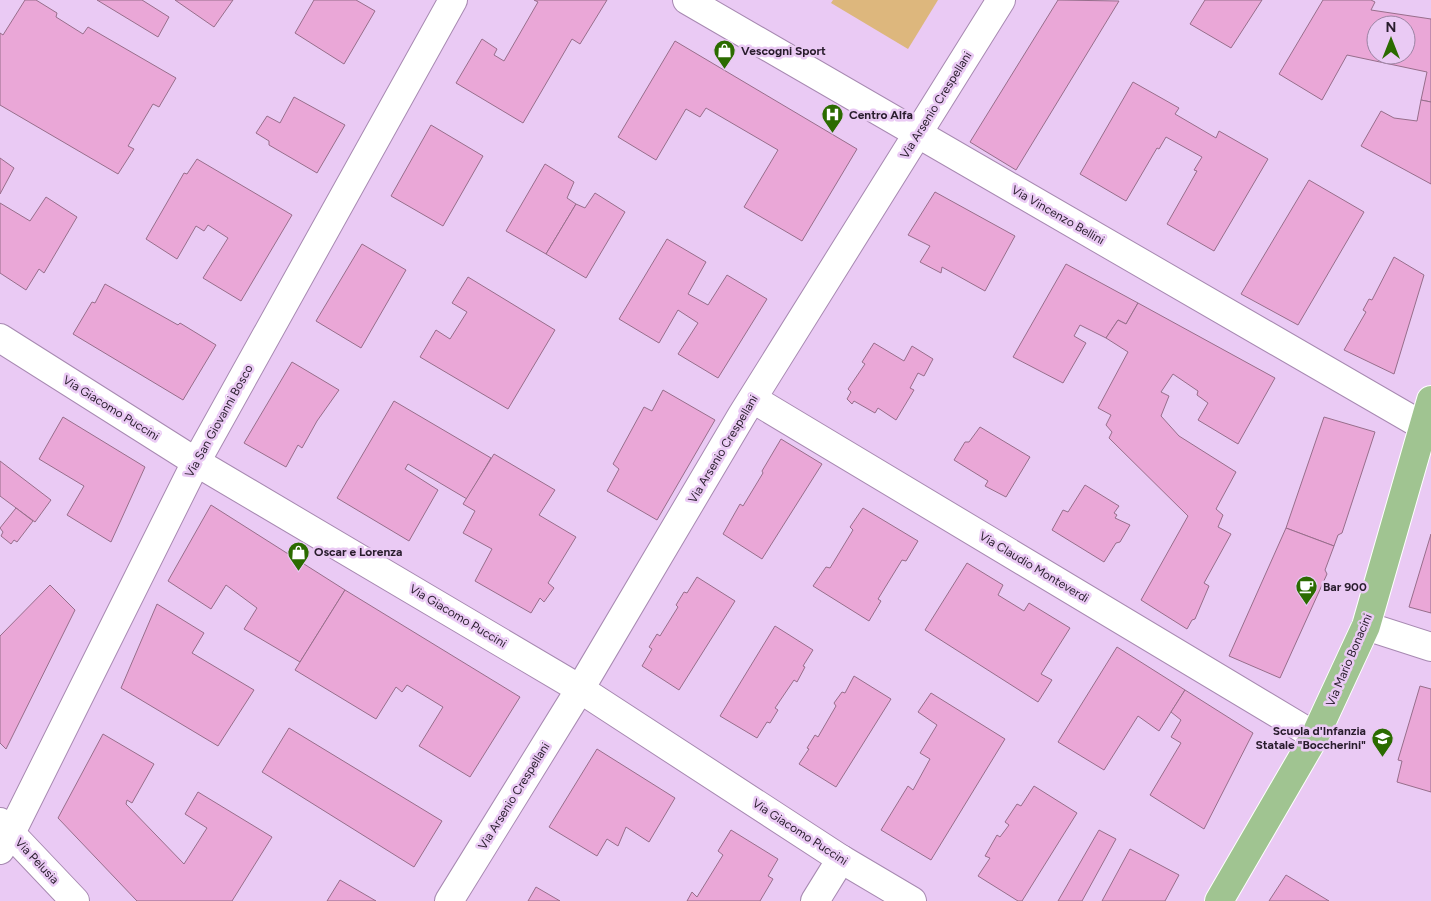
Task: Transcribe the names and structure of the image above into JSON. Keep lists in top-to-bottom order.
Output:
{
  "streets": {
    "main road": ["Via Mario Bonacini"],
    "street": [
      "Via Arsenio Crespellani",
      "Via Vincenzo Bellini",
      "Via Giacomo Puccini",
      "Via San Giovanni Bosco",
      "Via Claudio Monteverdi",
      "Via Pelusia"
    ]
  },
  "crossings": [
    ["Via Arsenio Crespellani", "Via Vincenzo Bellini"],
    ["Via Arsenio Crespellani", "Via Giacomo Puccini"],
    ["Via Arsenio Crespellani", "Via Claudio Monteverdi"],
    ["Via Vincenzo Bellini", "Via Mario Bonacini"],
    ["Via Giacomo Puccini", "Via San Giovanni Bosco"],
    ["Via San Giovanni Bosco", "Via Pelusia"],
    ["Via Claudio Monteverdi", "Via Mario Bonacini"]
  ],
  "places": {
    "shop": ["Vescogni Sport", "Oscar e Lorenza"],
    "hospital": ["Centro Alfa"],
    "cafe": ["Bar 900"],
    "school or university": ["Scuola d'Infanzia Statale \"Boccherini\""]
  },
  "north": "top"
}
